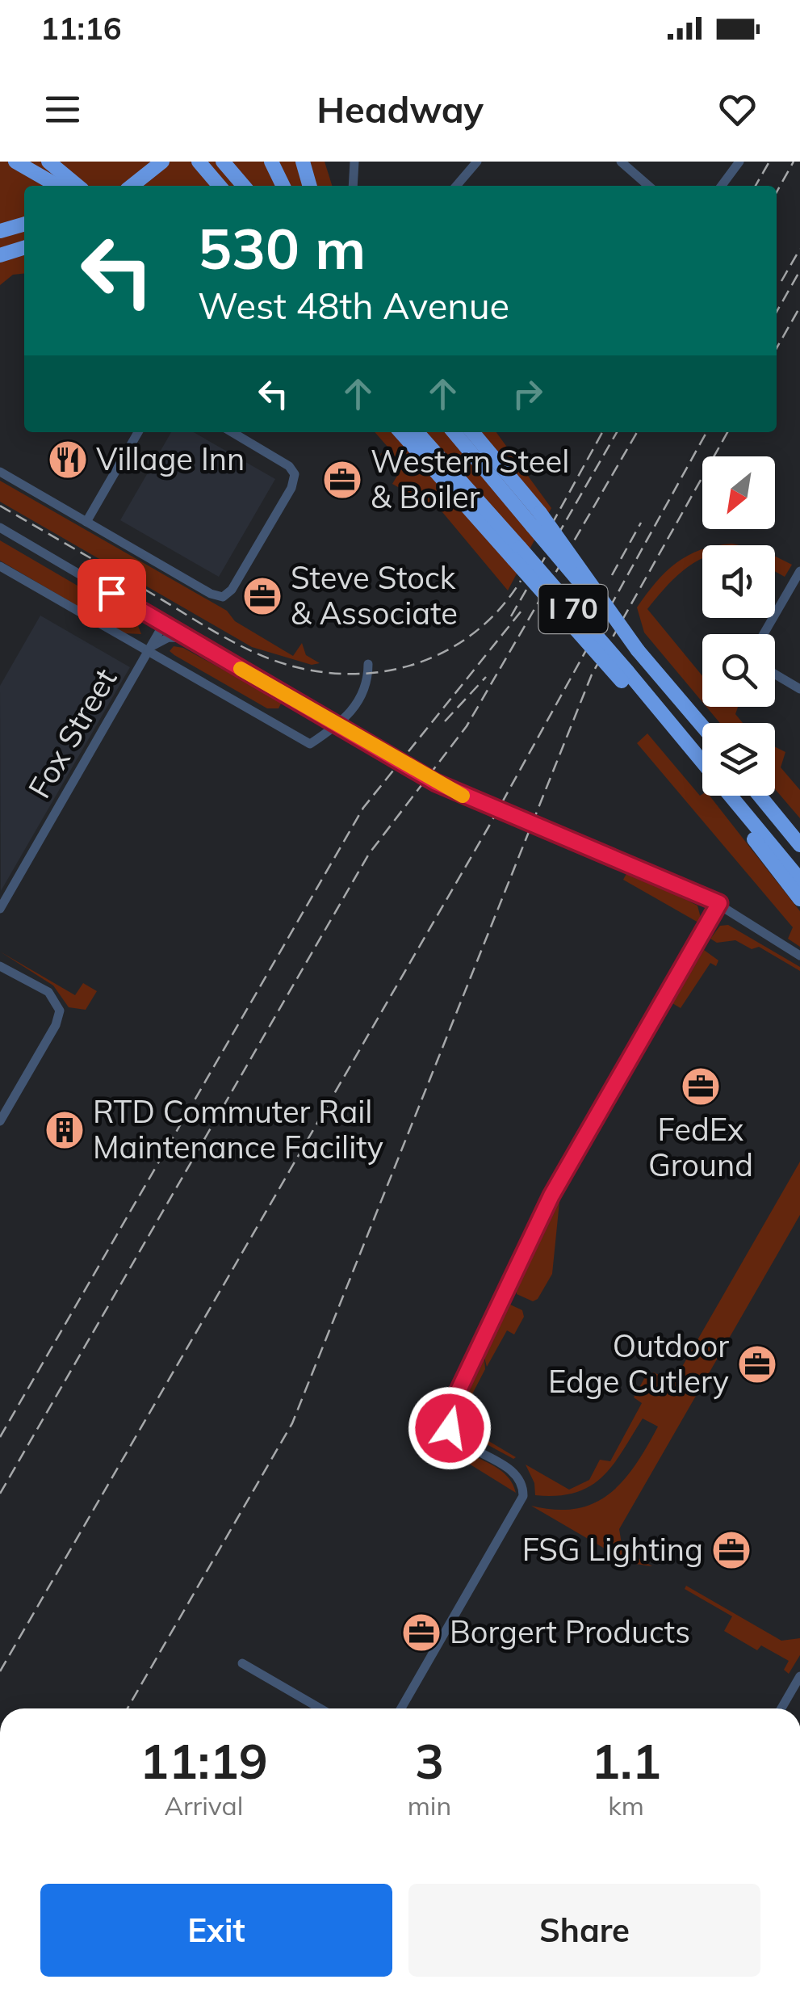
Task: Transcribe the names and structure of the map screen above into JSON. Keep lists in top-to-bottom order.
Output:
{
  "streets": {
    "highway": ["I 70"],
    "street": ["Fox Street"]
  },
  "places": {
    "restaurant": ["Village Inn"],
    "office": [
      "Western Steel & Boiler",
      "Steve Stock & Associate",
      "FedEx Ground",
      "Outdoor Edge Cutlery",
      "FSG Lighting",
      "Borgert Products"
    ],
    "building": ["RTD Commuter Rail Maintenance Facility"]
  },
  "north": "bottom left",
  "page": {
    "status": "11:16",
    "header": "Headway",
    "turn": ["530 m", "West 48th Avenue"],
    "eta": [
      "11:19",
      "Arrival",
      "3",
      "min",
      "1.1",
      "km"
    ],
    "buttons": ["Exit", "Share"]
  }
}
